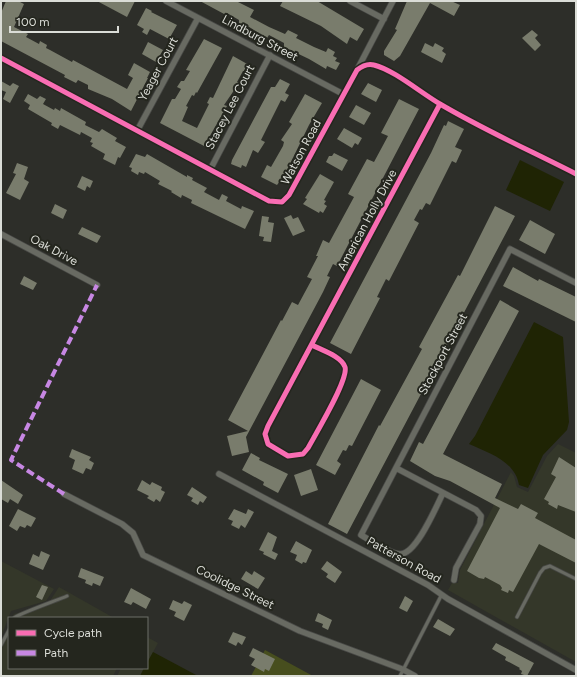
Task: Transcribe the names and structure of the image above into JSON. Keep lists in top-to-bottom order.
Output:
{
  "streets": {
    "street": [
      "Lindburg Street",
      "Yeager Court",
      "Stacey Lee Court",
      "Watson Road",
      "American Holly Drive",
      "Oak Drive",
      "Stockport Street",
      "Patterson Road",
      "Coolidge Street"
    ]
  },
  "crossings": [
    ["Lindburg Street", "Yeager Court"],
    ["Lindburg Street", "Stacey Lee Court"],
    ["Lindburg Street", "Watson Road"],
    ["Yeager Court", "Watson Road"],
    ["Stacey Lee Court", "Watson Road"]
  ],
  "legend": ["Cycle path", "Path"],
  "scale_bar": "100 m"
}
